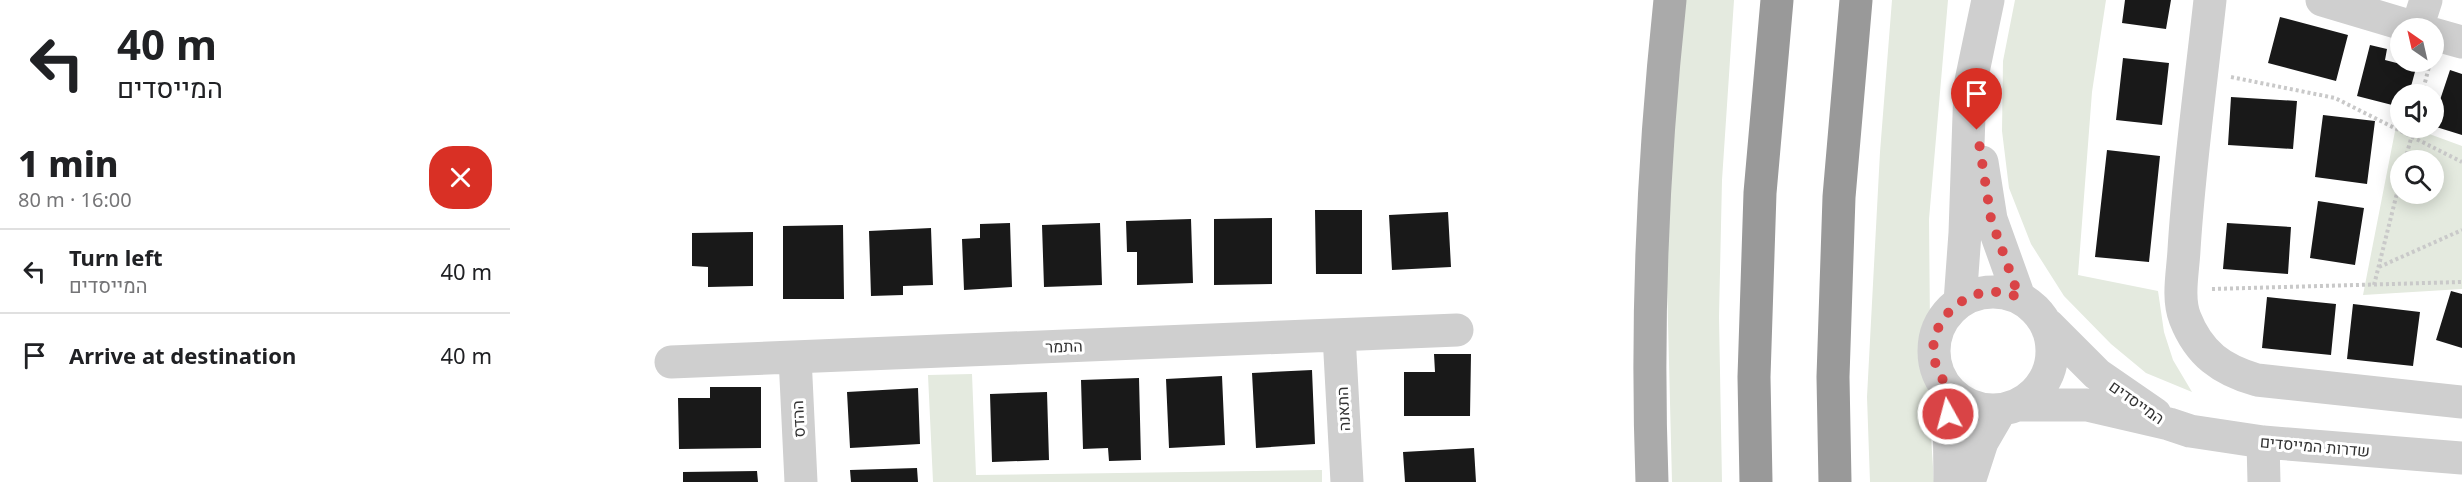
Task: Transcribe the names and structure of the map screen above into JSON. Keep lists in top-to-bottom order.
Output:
{
  "streets": {
    "street": [
      "התמר",
      "המייסדים",
      "התאנה",
      "ההדס",
      "שדרות המייסדים"
    ]
  },
  "crossings": [
    ["התמר", "התאנה"],
    ["התמר", "ההדס"],
    ["המייסדים", "שדרות המייסדים"]
  ],
  "north": "top left",
  "page": {
    "turn": ["40 m", "המייסדים"],
    "heading": ["1 min", "80 m · 16:00"],
    "list": [
      {
        "name": "Turn left",
        "note": "המייסדים",
        "value": "40 m"
      },
      {
        "name": "Arrive at destination",
        "value": "40 m"
      }
    ]
  }
}
